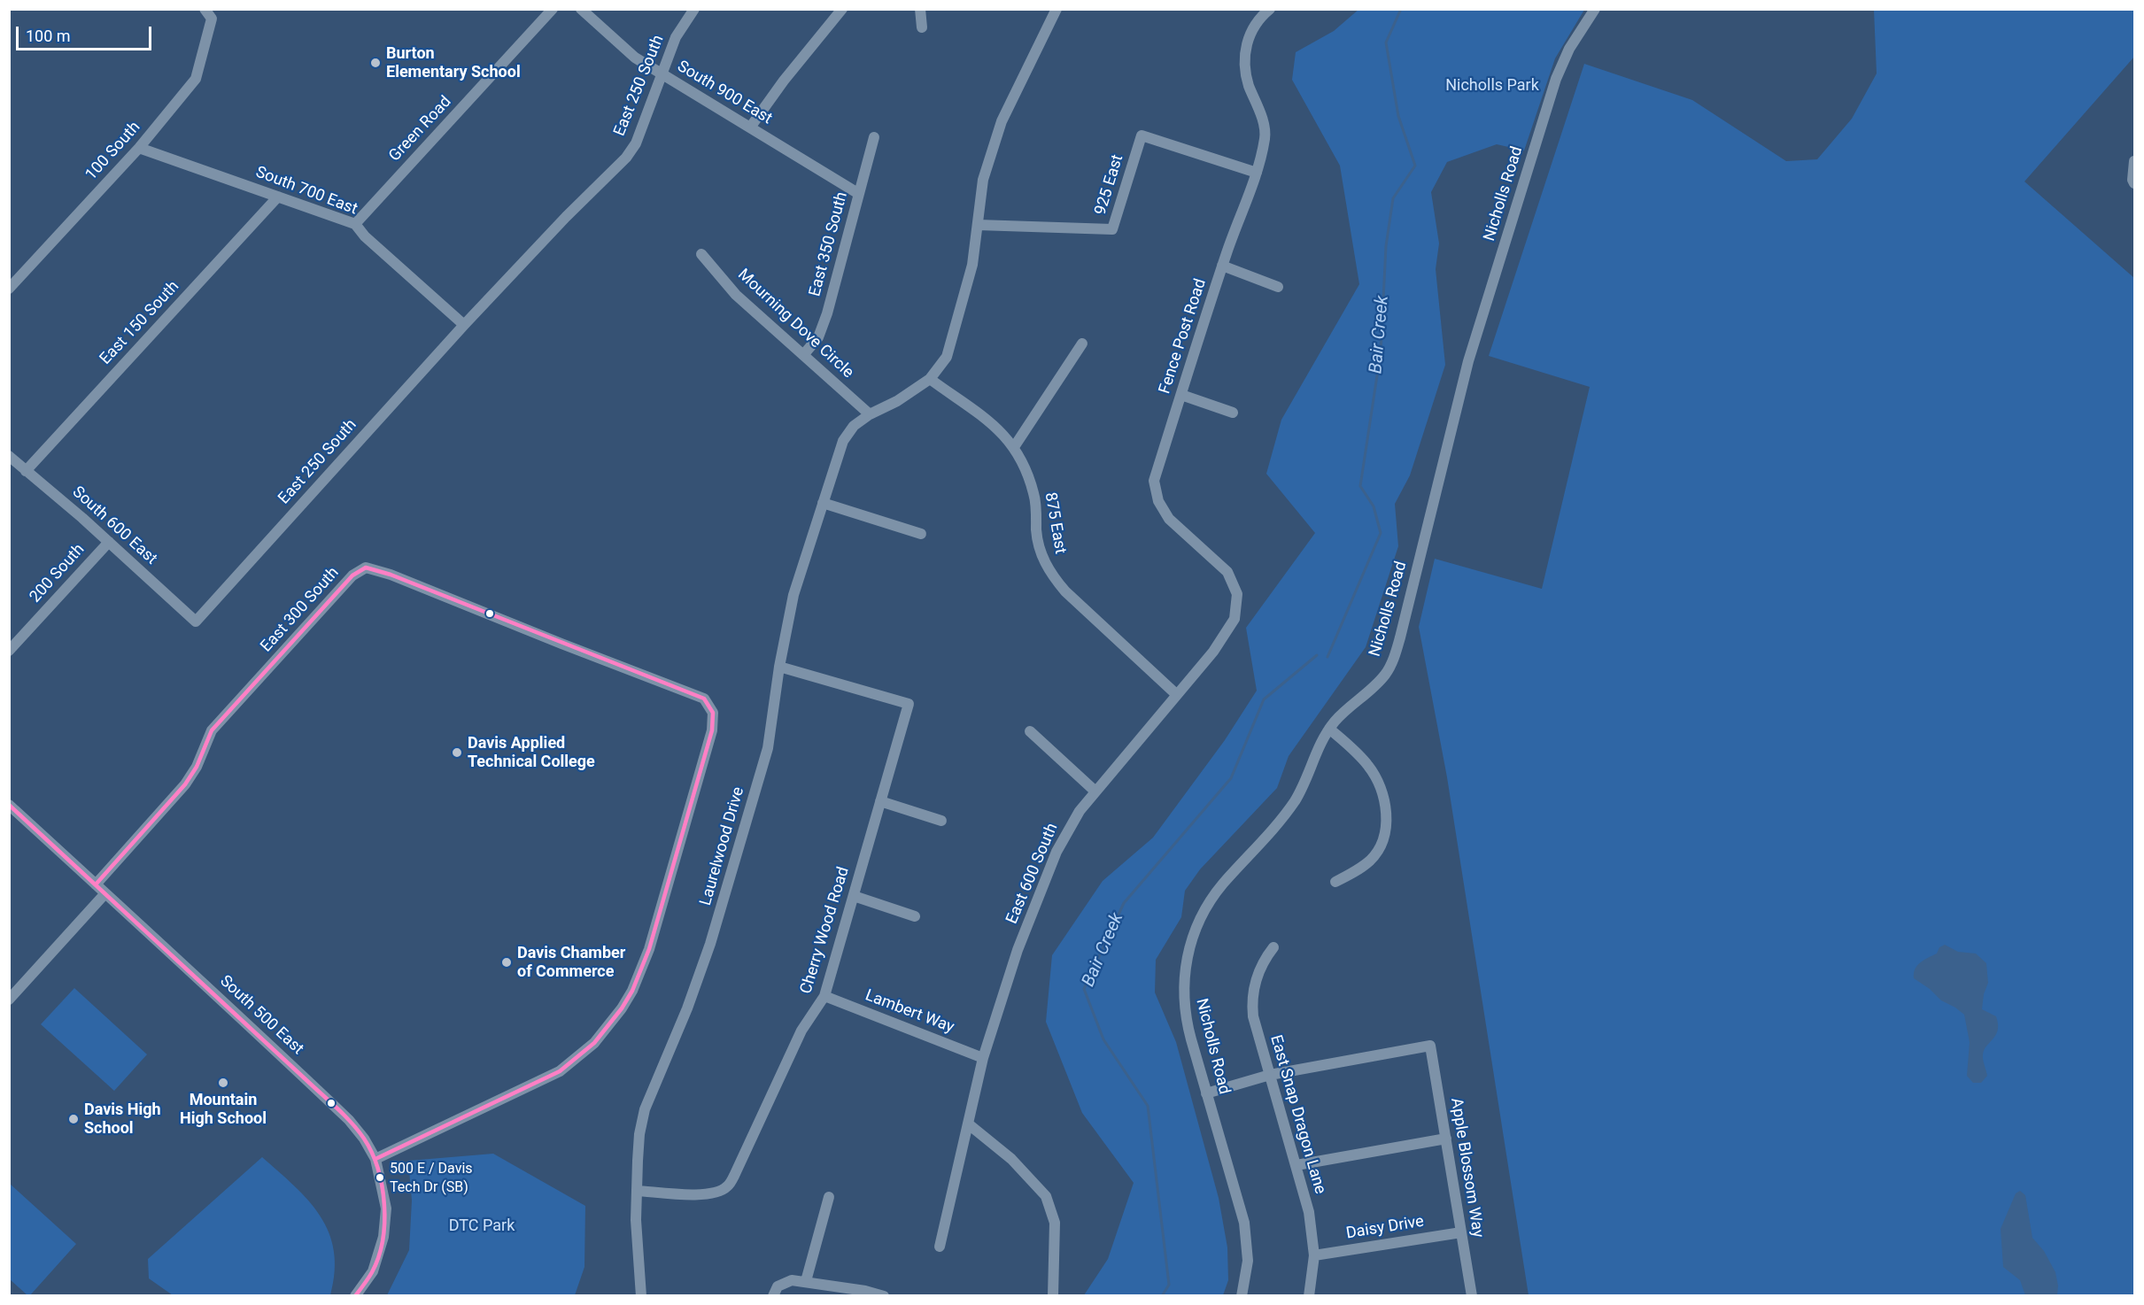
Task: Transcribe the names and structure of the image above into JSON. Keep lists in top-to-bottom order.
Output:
{
  "streets": {
    "street": [
      "East 250 South",
      "South 900 East",
      "Green Road",
      "100 South",
      "925 East",
      "South 700 East",
      "Nicholls Road",
      "East 350 South",
      "East 150 South",
      "Mourning Dove Circle",
      "Fence Post Road",
      "875 East",
      "South 600 East",
      "200 South",
      "East 300 South",
      "Laurelwood Drive",
      "East 600 South",
      "Cherry Wood Road",
      "Lambert Way",
      "South 500 East",
      "East Snap Dragon Lane",
      "Apple Blossom Way",
      "Daisy Drive"
    ]
  },
  "crossings": [
    ["East 250 South", "South 900 East"],
    ["East 250 South", "South 700 East"],
    ["East 250 South", "South 600 East"],
    ["South 900 East", "East 350 South"],
    ["Green Road", "South 700 East"],
    ["100 South", "South 700 East"],
    ["925 East", "Fence Post Road"],
    ["925 East", "Laurelwood Drive"],
    ["South 700 East", "East 150 South"],
    ["East 350 South", "Mourning Dove Circle"],
    ["East 150 South", "South 600 East"],
    ["Mourning Dove Circle", "Laurelwood Drive"],
    ["Fence Post Road", "East 600 South"],
    ["875 East", "Laurelwood Drive"],
    ["875 East", "East 600 South"],
    ["South 600 East", "200 South"],
    ["East 300 South", "South 500 East"],
    ["Laurelwood Drive", "Cherry Wood Road"],
    ["East 600 South", "Lambert Way"],
    ["Cherry Wood Road", "Lambert Way"],
    ["East Snap Dragon Lane", "Apple Blossom Way"],
    ["East Snap Dragon Lane", "Daisy Drive"],
    ["Apple Blossom Way", "Daisy Drive"]
  ],
  "water": ["Bair Creek"],
  "parks": ["Nicholls Park", "DTC Park"],
  "places": [
    "Burton Elementary School",
    "Davis Applied Technical College",
    "Davis Chamber of Commerce",
    "Mountain High School",
    "Davis High School",
    "500 E / Davis Tech Dr (SB)"
  ],
  "scale_bar": "100 m"
}
